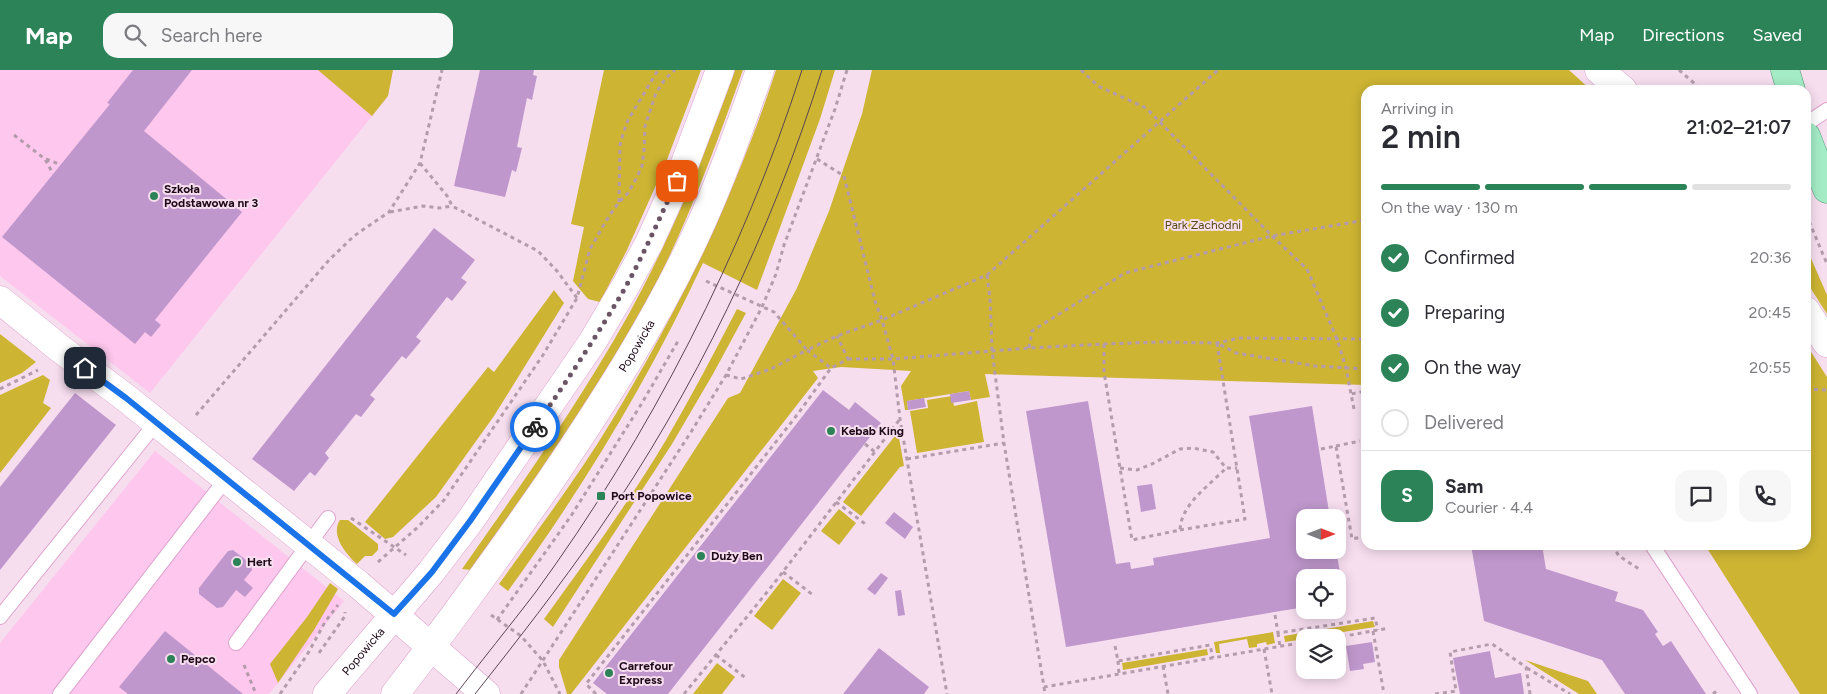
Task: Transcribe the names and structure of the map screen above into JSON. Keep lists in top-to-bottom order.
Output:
{
  "streets": {
    "street": ["Popowicka"]
  },
  "parks": ["Park Zachodni"],
  "places": {
    "other": [
      "Szkoła Podstawowa nr 3",
      "Kebab King",
      "Duży Ben",
      "Hert",
      "Pepco",
      "Carrefour Express"
    ],
    "transit": ["Port Popowice"]
  },
  "north": "right",
  "page": {
    "header": "Map",
    "search": "Search here",
    "nav": ["Map", "Directions", "Saved"],
    "heading": ["2 min", "Arriving in", "21:02–21:07"],
    "panel": ["Sam", "Courier · 4.4"],
    "bar": "On the way · 130 m",
    "list": [
      ["Confirmed", "20:36"],
      ["Preparing", "20:45"],
      ["On the way", "20:55"],
      "Delivered"
    ],
    "round": "S"
  }
}
